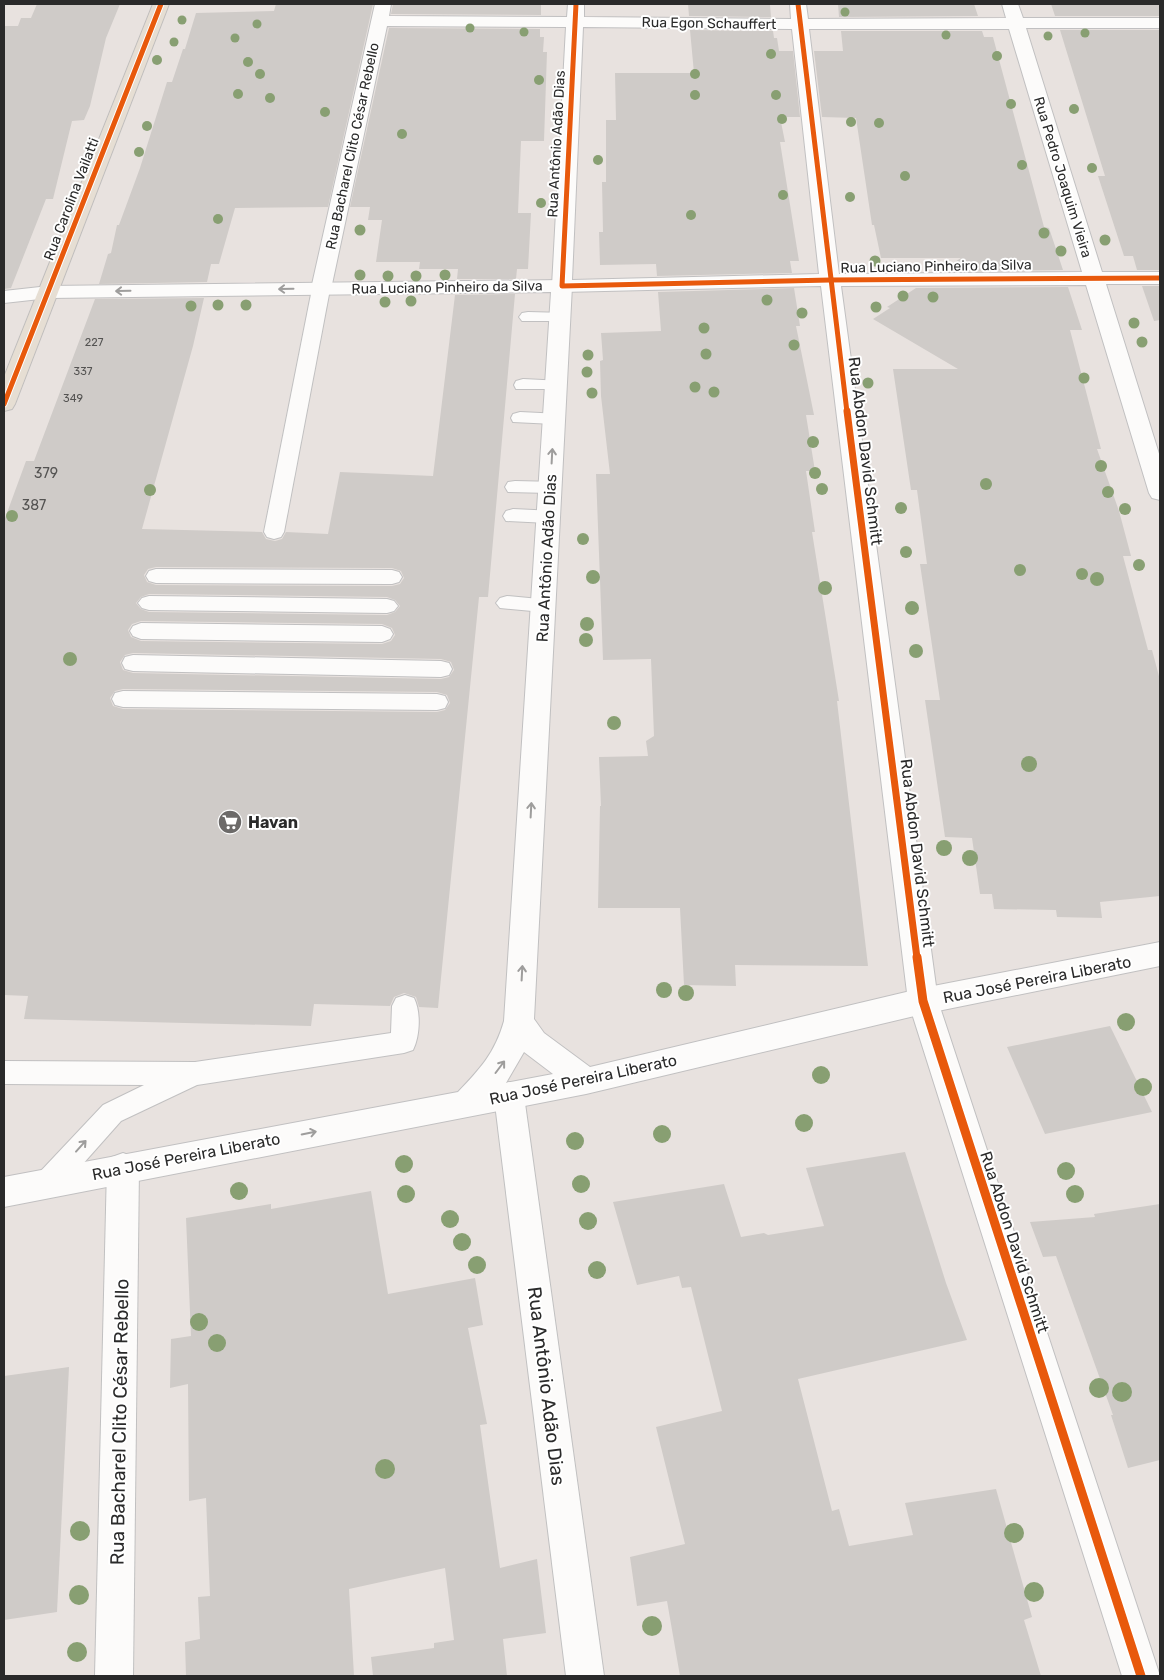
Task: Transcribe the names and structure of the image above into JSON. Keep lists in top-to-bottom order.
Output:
{
  "streets": {
    "main road": ["Rua Carolina Vailatti"],
    "street": [
      "Rua Egon Schauffert",
      "Rua Antônio Adão Dias",
      "Rua Bacharel Clito César Rebello",
      "Rua Pedro Joaquim Vieira",
      "Rua Luciano Pinheiro da Silva",
      "Rua Abdon David Schmitt",
      "Rua José Pereira Liberato"
    ]
  },
  "crossings": [
    ["Rua Egon Schauffert", "Rua Antônio Adão Dias"],
    ["Rua Egon Schauffert", "Rua Bacharel Clito César Rebello"],
    ["Rua Egon Schauffert", "Rua Pedro Joaquim Vieira"],
    ["Rua Egon Schauffert", "Rua Abdon David Schmitt"],
    ["Rua Antônio Adão Dias", "Rua Luciano Pinheiro da Silva"],
    ["Rua Antônio Adão Dias", "Rua José Pereira Liberato"],
    ["Rua Bacharel Clito César Rebello", "Rua Luciano Pinheiro da Silva"],
    ["Rua Bacharel Clito César Rebello", "Rua José Pereira Liberato"],
    ["Rua Pedro Joaquim Vieira", "Rua Luciano Pinheiro da Silva"],
    ["Rua Carolina Vailatti", "Rua Luciano Pinheiro da Silva"],
    ["Rua Luciano Pinheiro da Silva", "Rua Abdon David Schmitt"],
    ["Rua Abdon David Schmitt", "Rua José Pereira Liberato"]
  ],
  "places": {
    "supermarket": ["Havan"]
  },
  "house_numbers": [
    "227",
    "337",
    "349",
    "379",
    "387"
  ]
}
